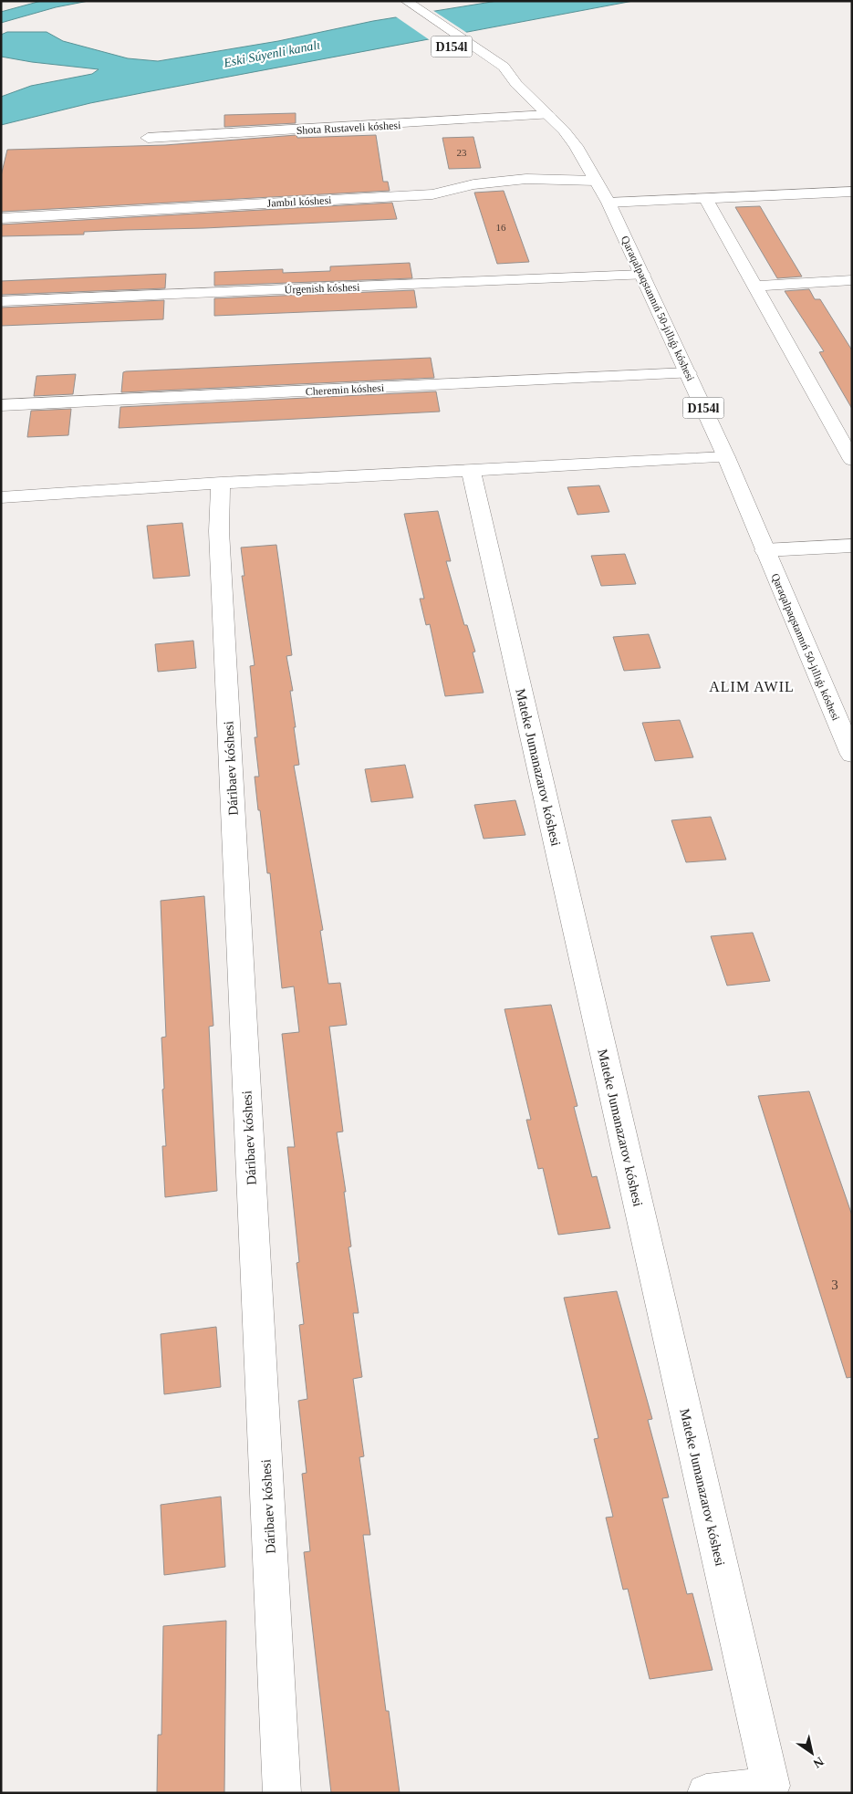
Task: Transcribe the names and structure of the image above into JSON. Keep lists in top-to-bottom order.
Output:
{
  "streets": {
    "street": [
      "D154l",
      "Shota Rustaveli kóshesi",
      "Jambıl kóshesi",
      "Úrgenish kóshesi",
      "Qaraqalpaqstannıń 50-jıllıǵı kóshesi",
      "Cheremin kóshesi",
      "Mateke Jumanazarov kóshesi",
      "Dáribaev kóshesi"
    ]
  },
  "crossings": [
    ["D154l", "Qaraqalpaqstannıń 50-jıllıǵı kóshesi"],
    ["Shota Rustaveli kóshesi", "Qaraqalpaqstannıń 50-jıllıǵı kóshesi"],
    ["Jambıl kóshesi", "Qaraqalpaqstannıń 50-jıllıǵı kóshesi"],
    ["Úrgenish kóshesi", "Qaraqalpaqstannıń 50-jıllıǵı kóshesi"],
    ["Qaraqalpaqstannıń 50-jıllıǵı kóshesi", "Cheremin kóshesi"]
  ],
  "districts": ["ALIM AWIL"],
  "water": ["Eski Súyenli kanalı"],
  "house_numbers": ["23", "16", "3"],
  "north": "bottom right"
}
